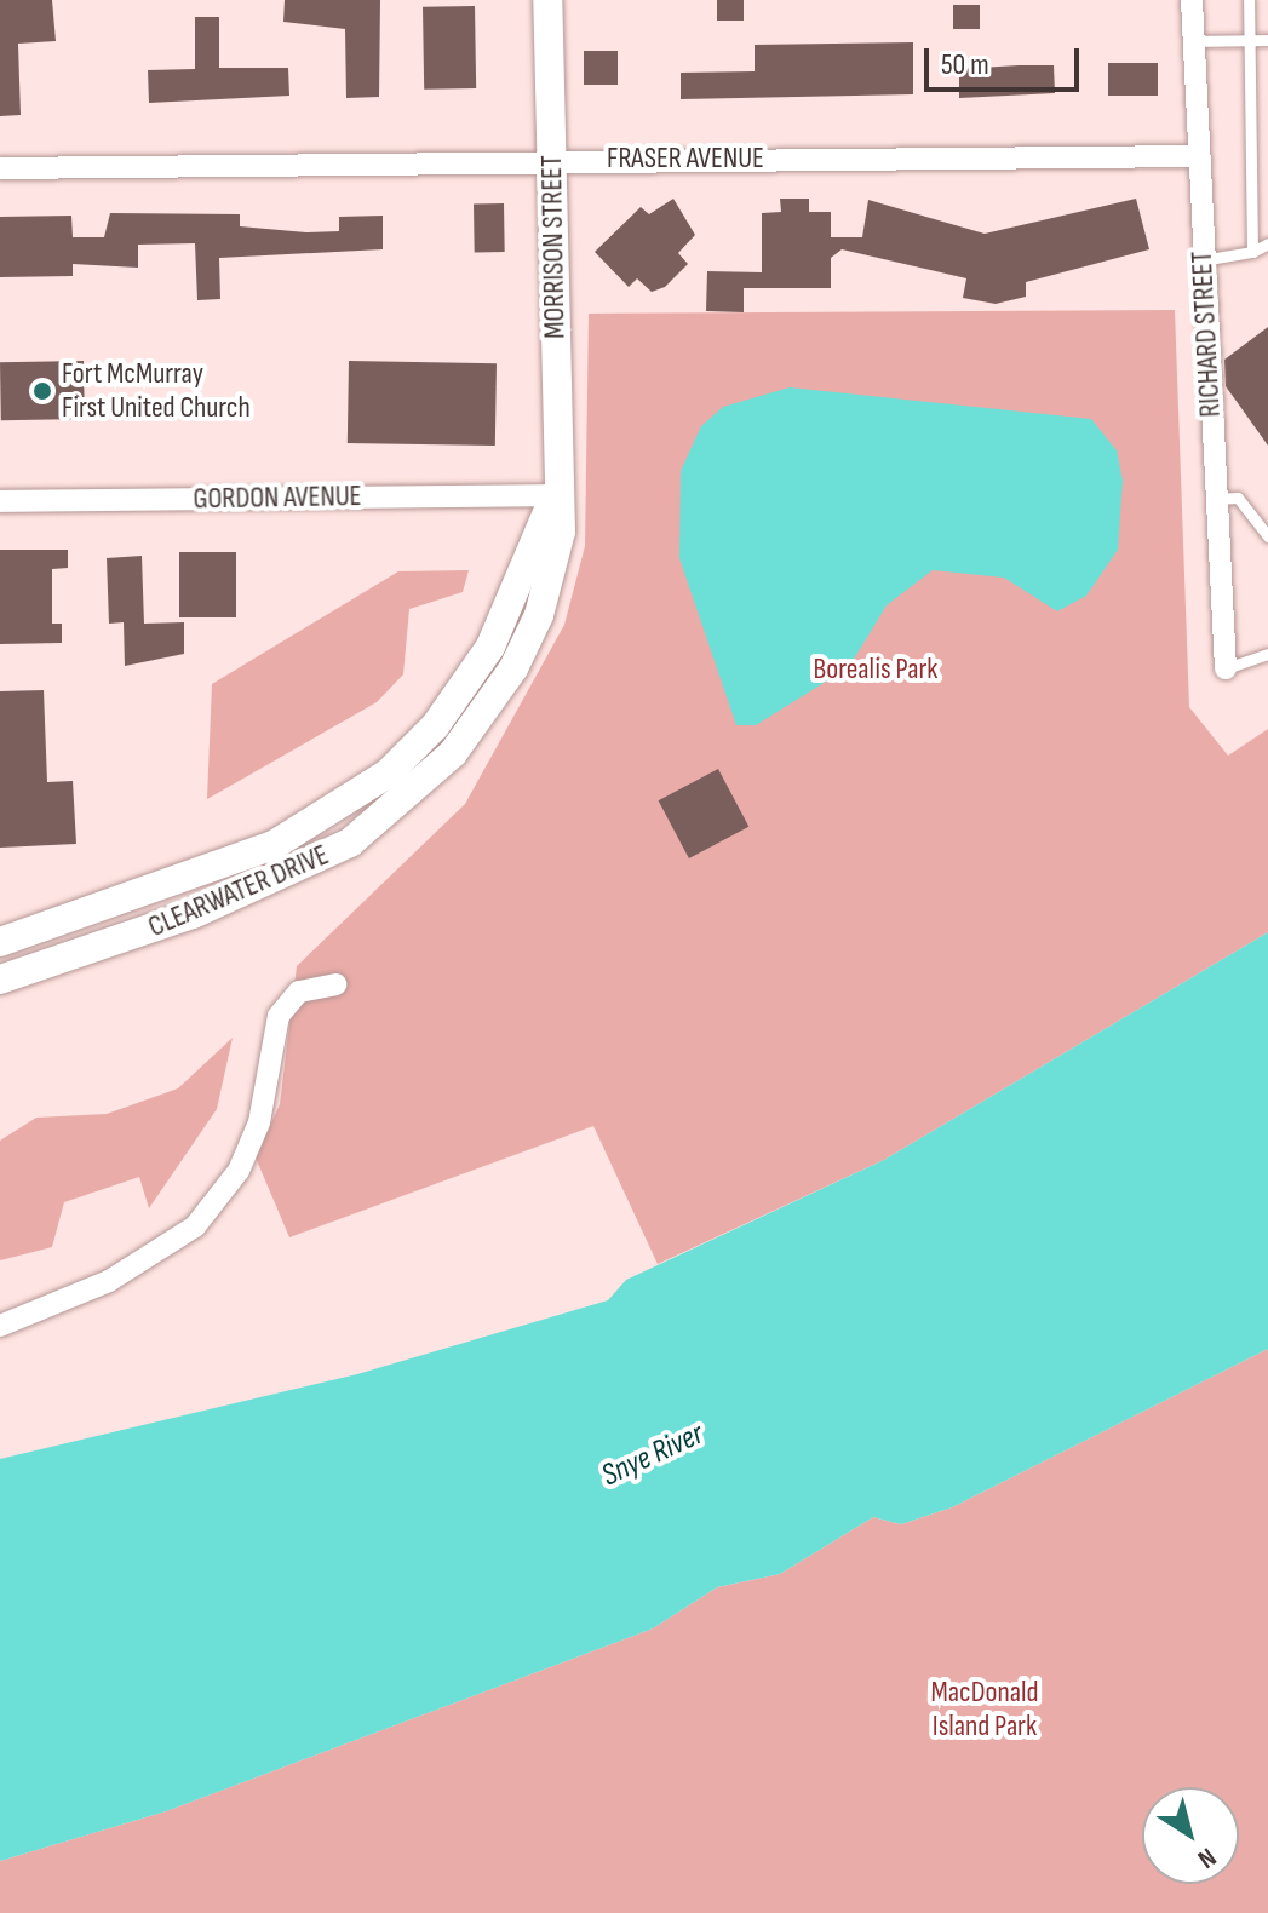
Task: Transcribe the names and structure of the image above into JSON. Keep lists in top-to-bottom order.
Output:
{
  "streets": {
    "main road": ["MORRISON STREET", "CLEARWATER DRIVE"],
    "street": ["FRASER AVENUE", "RICHARD STREET", "GORDON AVENUE"]
  },
  "crossings": [
    ["FRASER AVENUE", "MORRISON STREET"],
    ["FRASER AVENUE", "RICHARD STREET"],
    ["MORRISON STREET", "GORDON AVENUE"],
    ["MORRISON STREET", "CLEARWATER DRIVE"],
    ["GORDON AVENUE", "CLEARWATER DRIVE"]
  ],
  "water": ["Snye River"],
  "parks": ["Borealis Park", "MacDonald Island Park"],
  "places": ["Fort McMurray First United Church"],
  "scale_bar": "50 m",
  "north": "bottom right"
}
